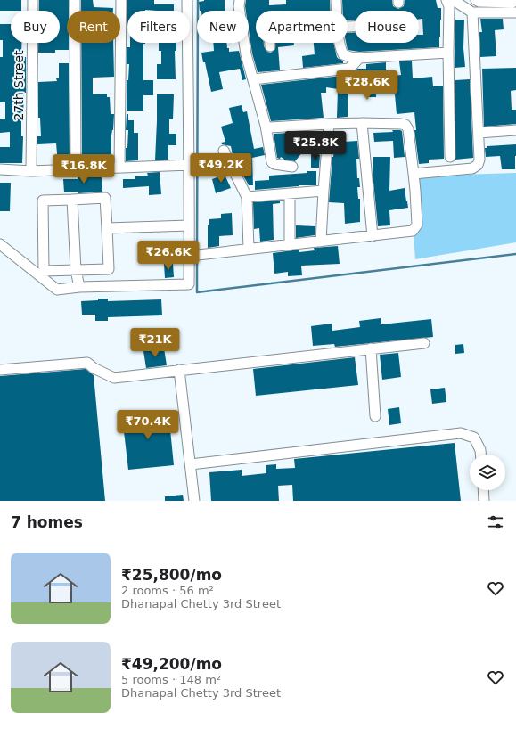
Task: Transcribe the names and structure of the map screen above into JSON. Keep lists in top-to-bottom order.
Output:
{
  "streets": {
    "street": ["27th Street"]
  },
  "page": {
    "chip": [
      "Buy",
      "Rent",
      "Filters",
      "New",
      "Apartment",
      "House"
    ],
    "price": [
      "₹28.6K",
      "₹25.8K",
      "₹49.2K",
      "₹16.8K",
      "₹26.6K",
      "₹21K",
      "₹70.4K"
    ],
    "heading": "7 homes",
    "list": [
      {
        "name": "₹25,800/mo",
        "note": "2 rooms · 56 m² · Dhanapal Chetty 3rd Street"
      },
      {
        "name": "₹49,200/mo",
        "note": "5 rooms · 148 m² · Dhanapal Chetty 3rd Street"
      }
    ]
  }
}
